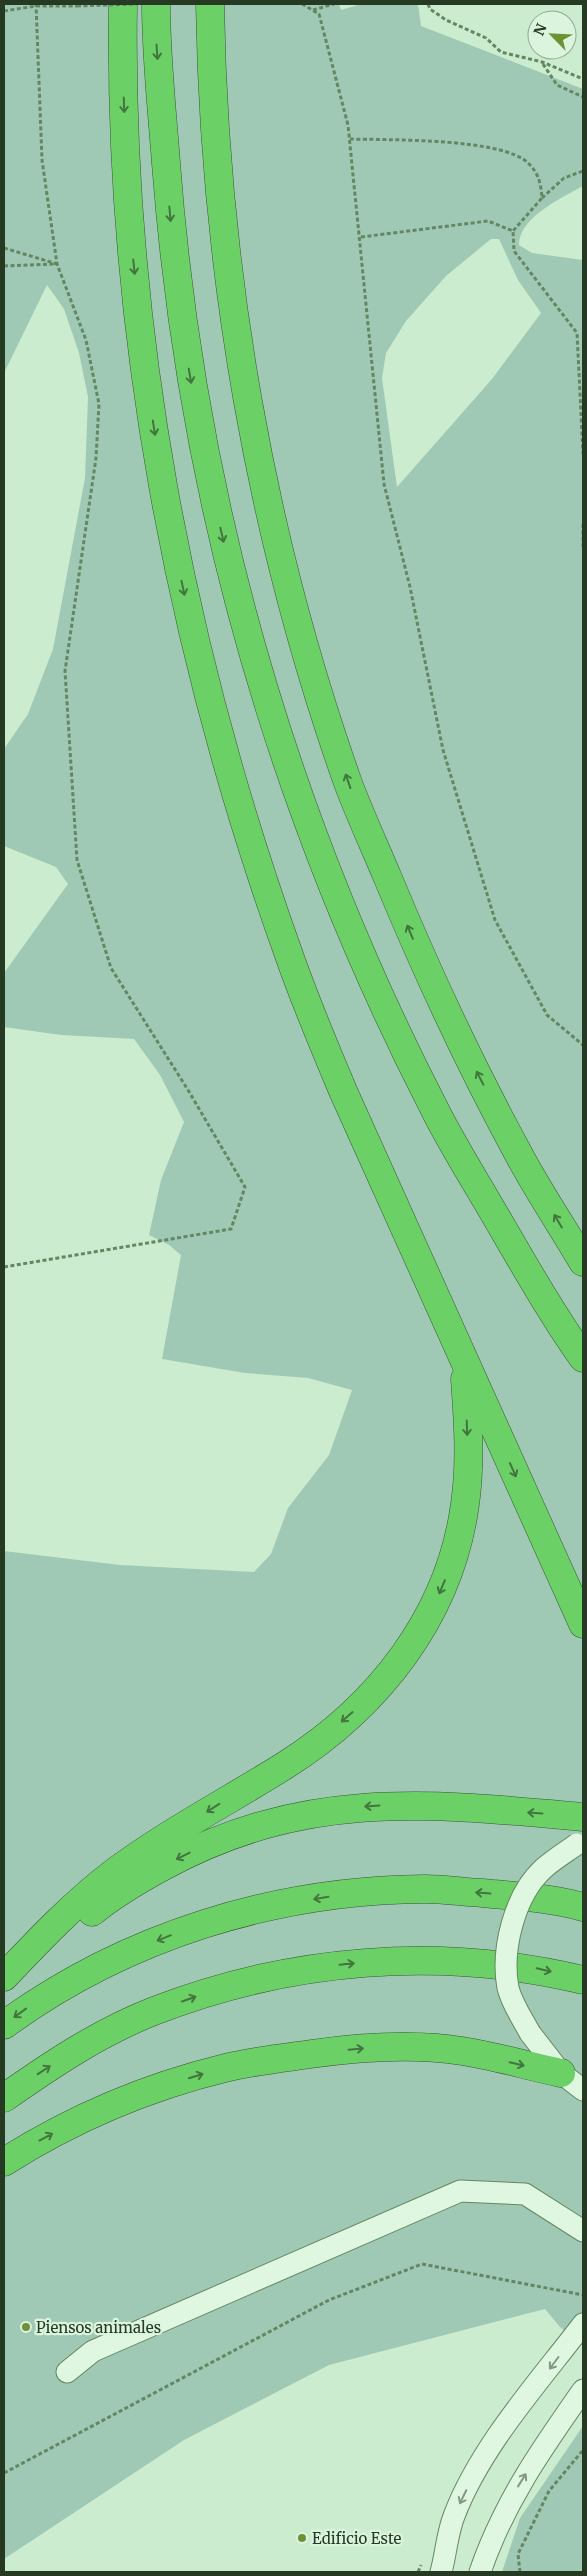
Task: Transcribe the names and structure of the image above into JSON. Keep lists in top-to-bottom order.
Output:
{
  "places": ["Piensos animales", "Edificio Este"],
  "north": "top left"
}
